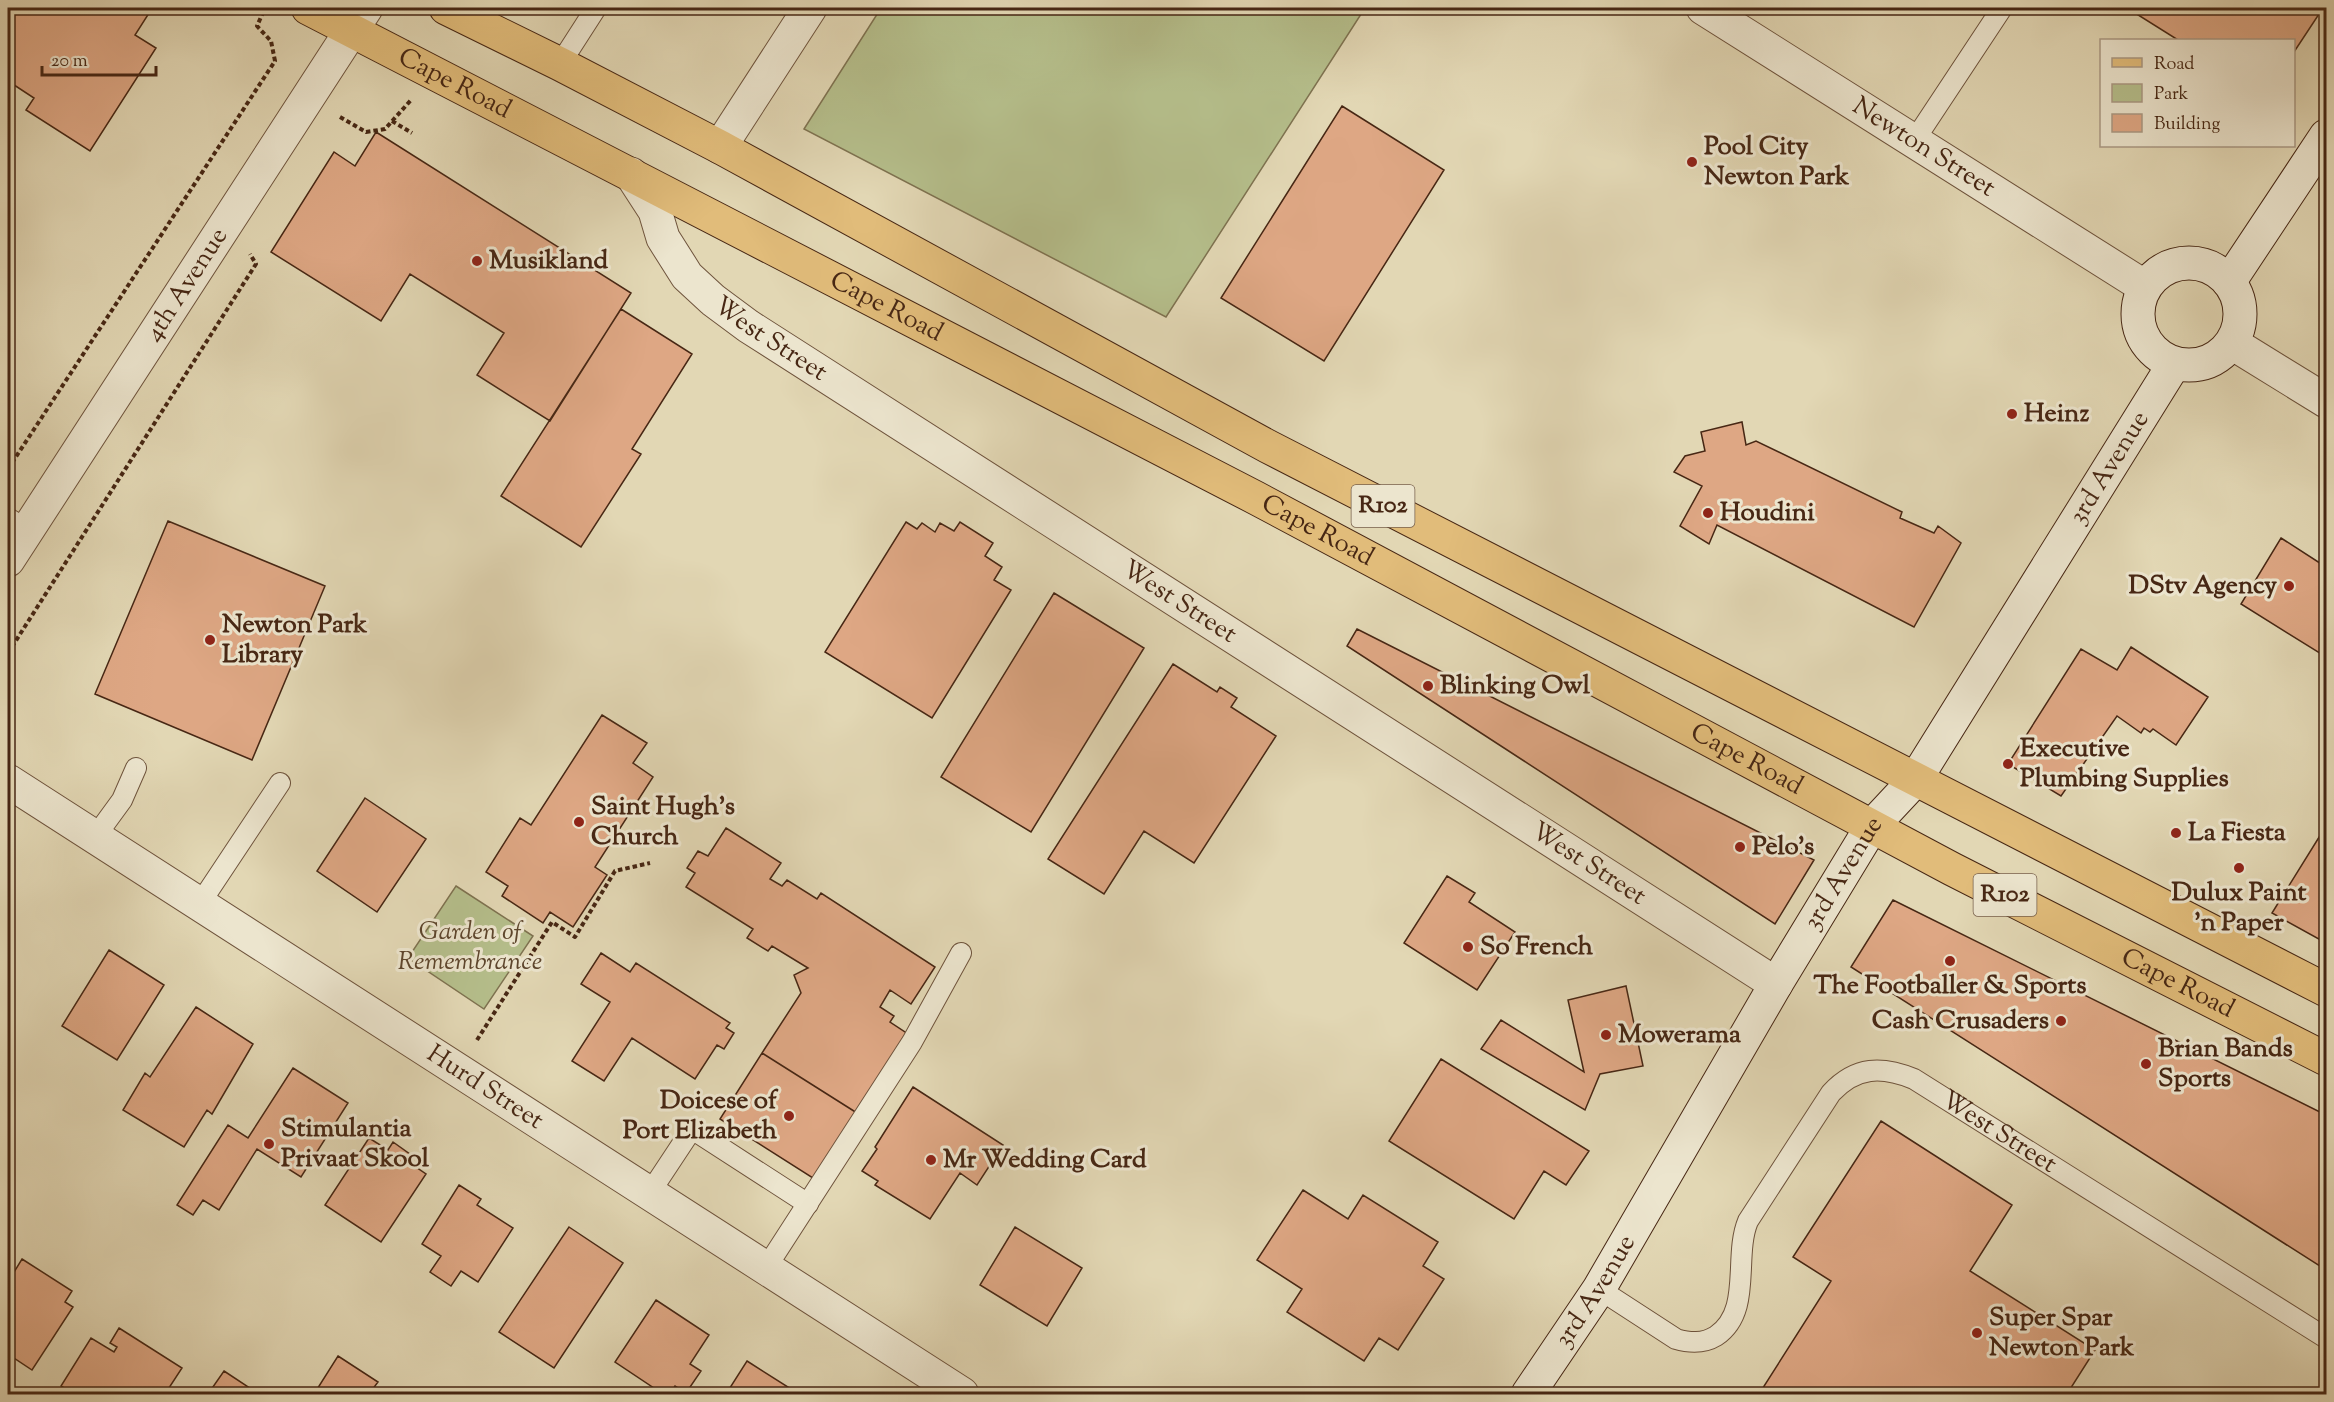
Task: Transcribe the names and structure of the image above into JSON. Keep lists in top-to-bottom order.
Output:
{
  "streets": {
    "main road": ["Cape Road", "R102"],
    "street": [
      "Newton Street",
      "4th Avenue",
      "West Street",
      "3rd Avenue",
      "Hurd Street"
    ]
  },
  "crossings": [
    ["Cape Road", "4th Avenue"],
    ["Cape Road", "West Street"],
    ["Cape Road", "3rd Avenue"],
    ["Newton Street", "3rd Avenue"],
    ["West Street", "3rd Avenue"]
  ],
  "parks": ["Garden of Remembrance"],
  "places": [
    "Pool City Newton Park",
    "Musikland",
    "Heinz",
    "Houdini",
    "DStv Agency",
    "Newton Park Library",
    "Blinking Owl",
    "Executive Plumbing Supplies",
    "Saint Hugh's Church",
    "La Fiesta",
    "Pelo's",
    "Dulux Paint 'n Paper",
    "So French",
    "The Footballer & Sports",
    "Cash Crusaders",
    "Mowerama",
    "Brian Bands Sports",
    "Doicese of Port Elizabeth",
    "Stimulantia Privaat Skool",
    "Mr Wedding Card",
    "Super Spar Newton Park"
  ],
  "legend": ["Road", "Park", "Building"],
  "scale_bar": "20 m"
}
